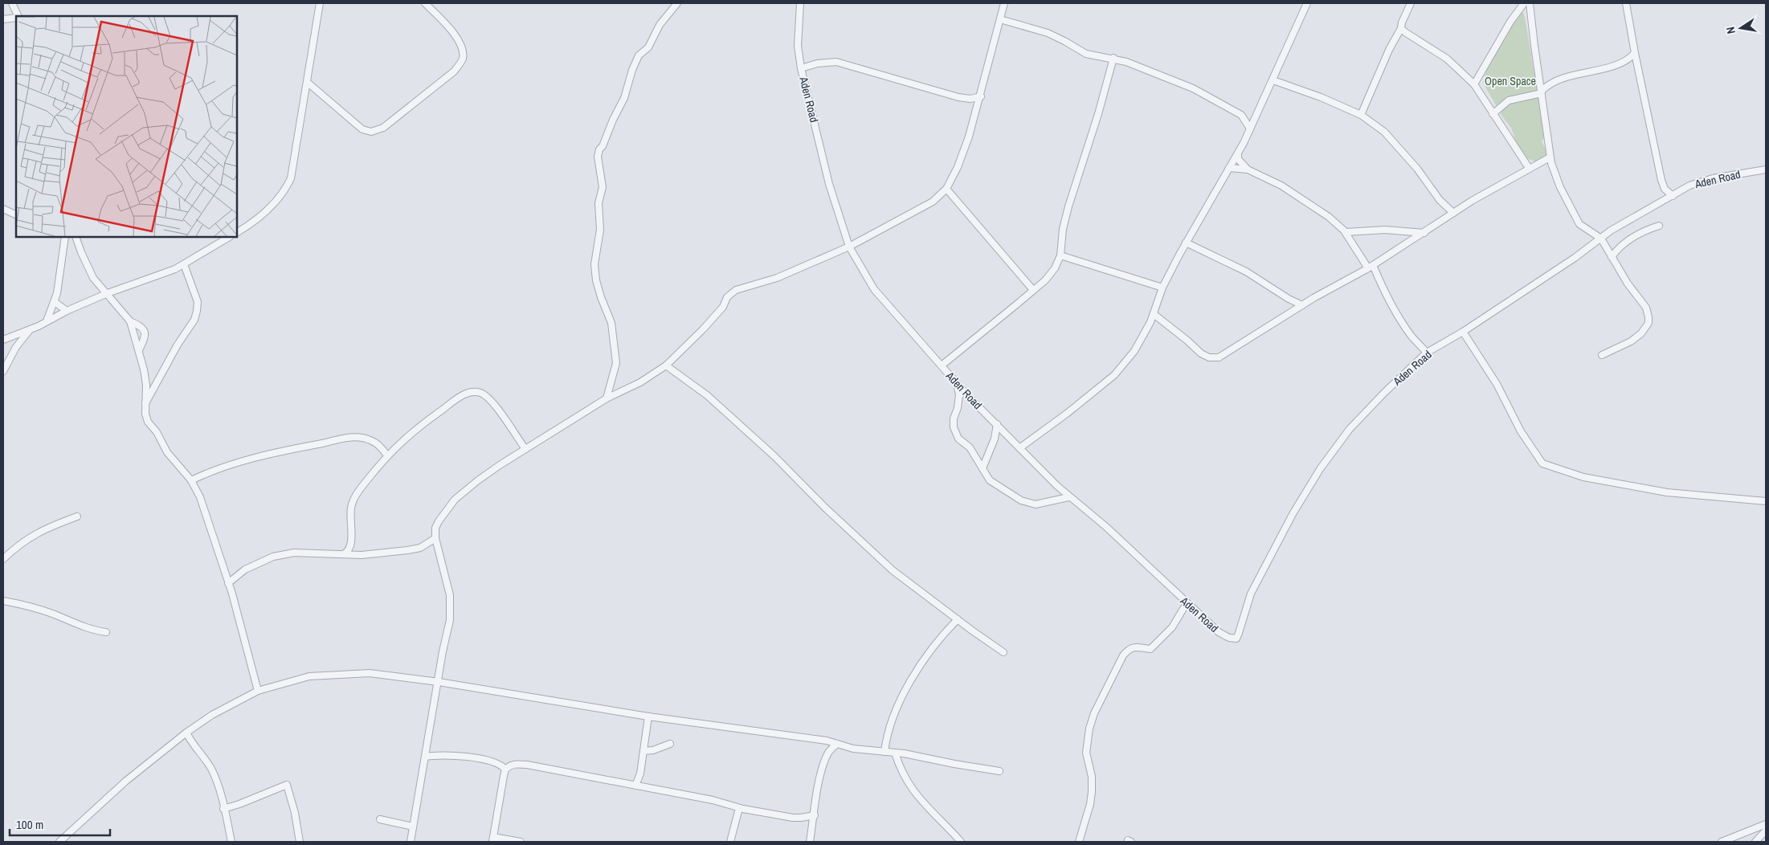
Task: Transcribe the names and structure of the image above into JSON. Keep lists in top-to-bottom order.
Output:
{
  "streets": {
    "street": ["Aden Road"]
  },
  "parks": ["Open Space"],
  "scale_bar": "100 m",
  "north": "left"
}
